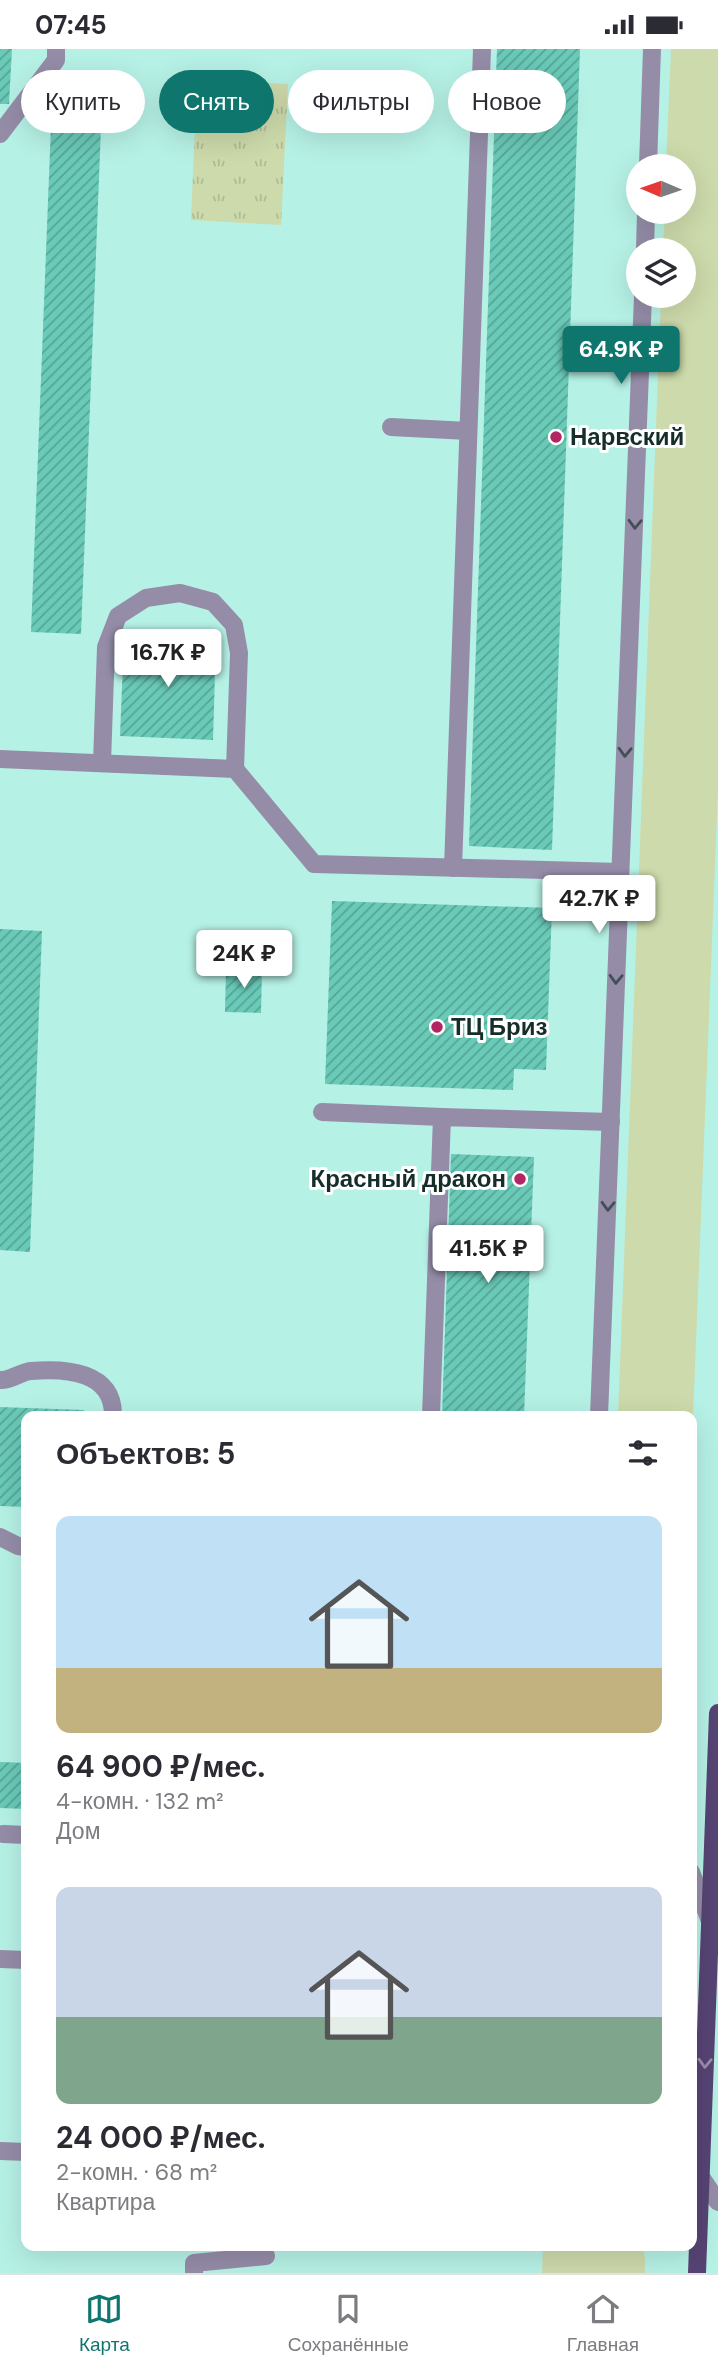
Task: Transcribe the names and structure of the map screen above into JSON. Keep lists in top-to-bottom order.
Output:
{
  "places": ["Нарвский", "ТЦ Бриз", "Красный дракон"],
  "north": "left",
  "page": {
    "status": "07:45",
    "chip": [
      "Купить",
      "Снять",
      "Фильтры",
      "Новое"
    ],
    "price": [
      "64.9K ₽",
      "16.7K ₽",
      "42.7K ₽",
      "24K ₽",
      "41.5K ₽"
    ],
    "heading": "Объектов: 5",
    "list": [
      {
        "name": "64 900 ₽/мес.",
        "note": "4-комн. · 132 m² · Дом"
      },
      {
        "name": "24 000 ₽/мес.",
        "note": "2-комн. · 68 m² · Квартира"
      }
    ],
    "tabs": ["Карта", "Сохранённые", "Главная"]
  }
}
